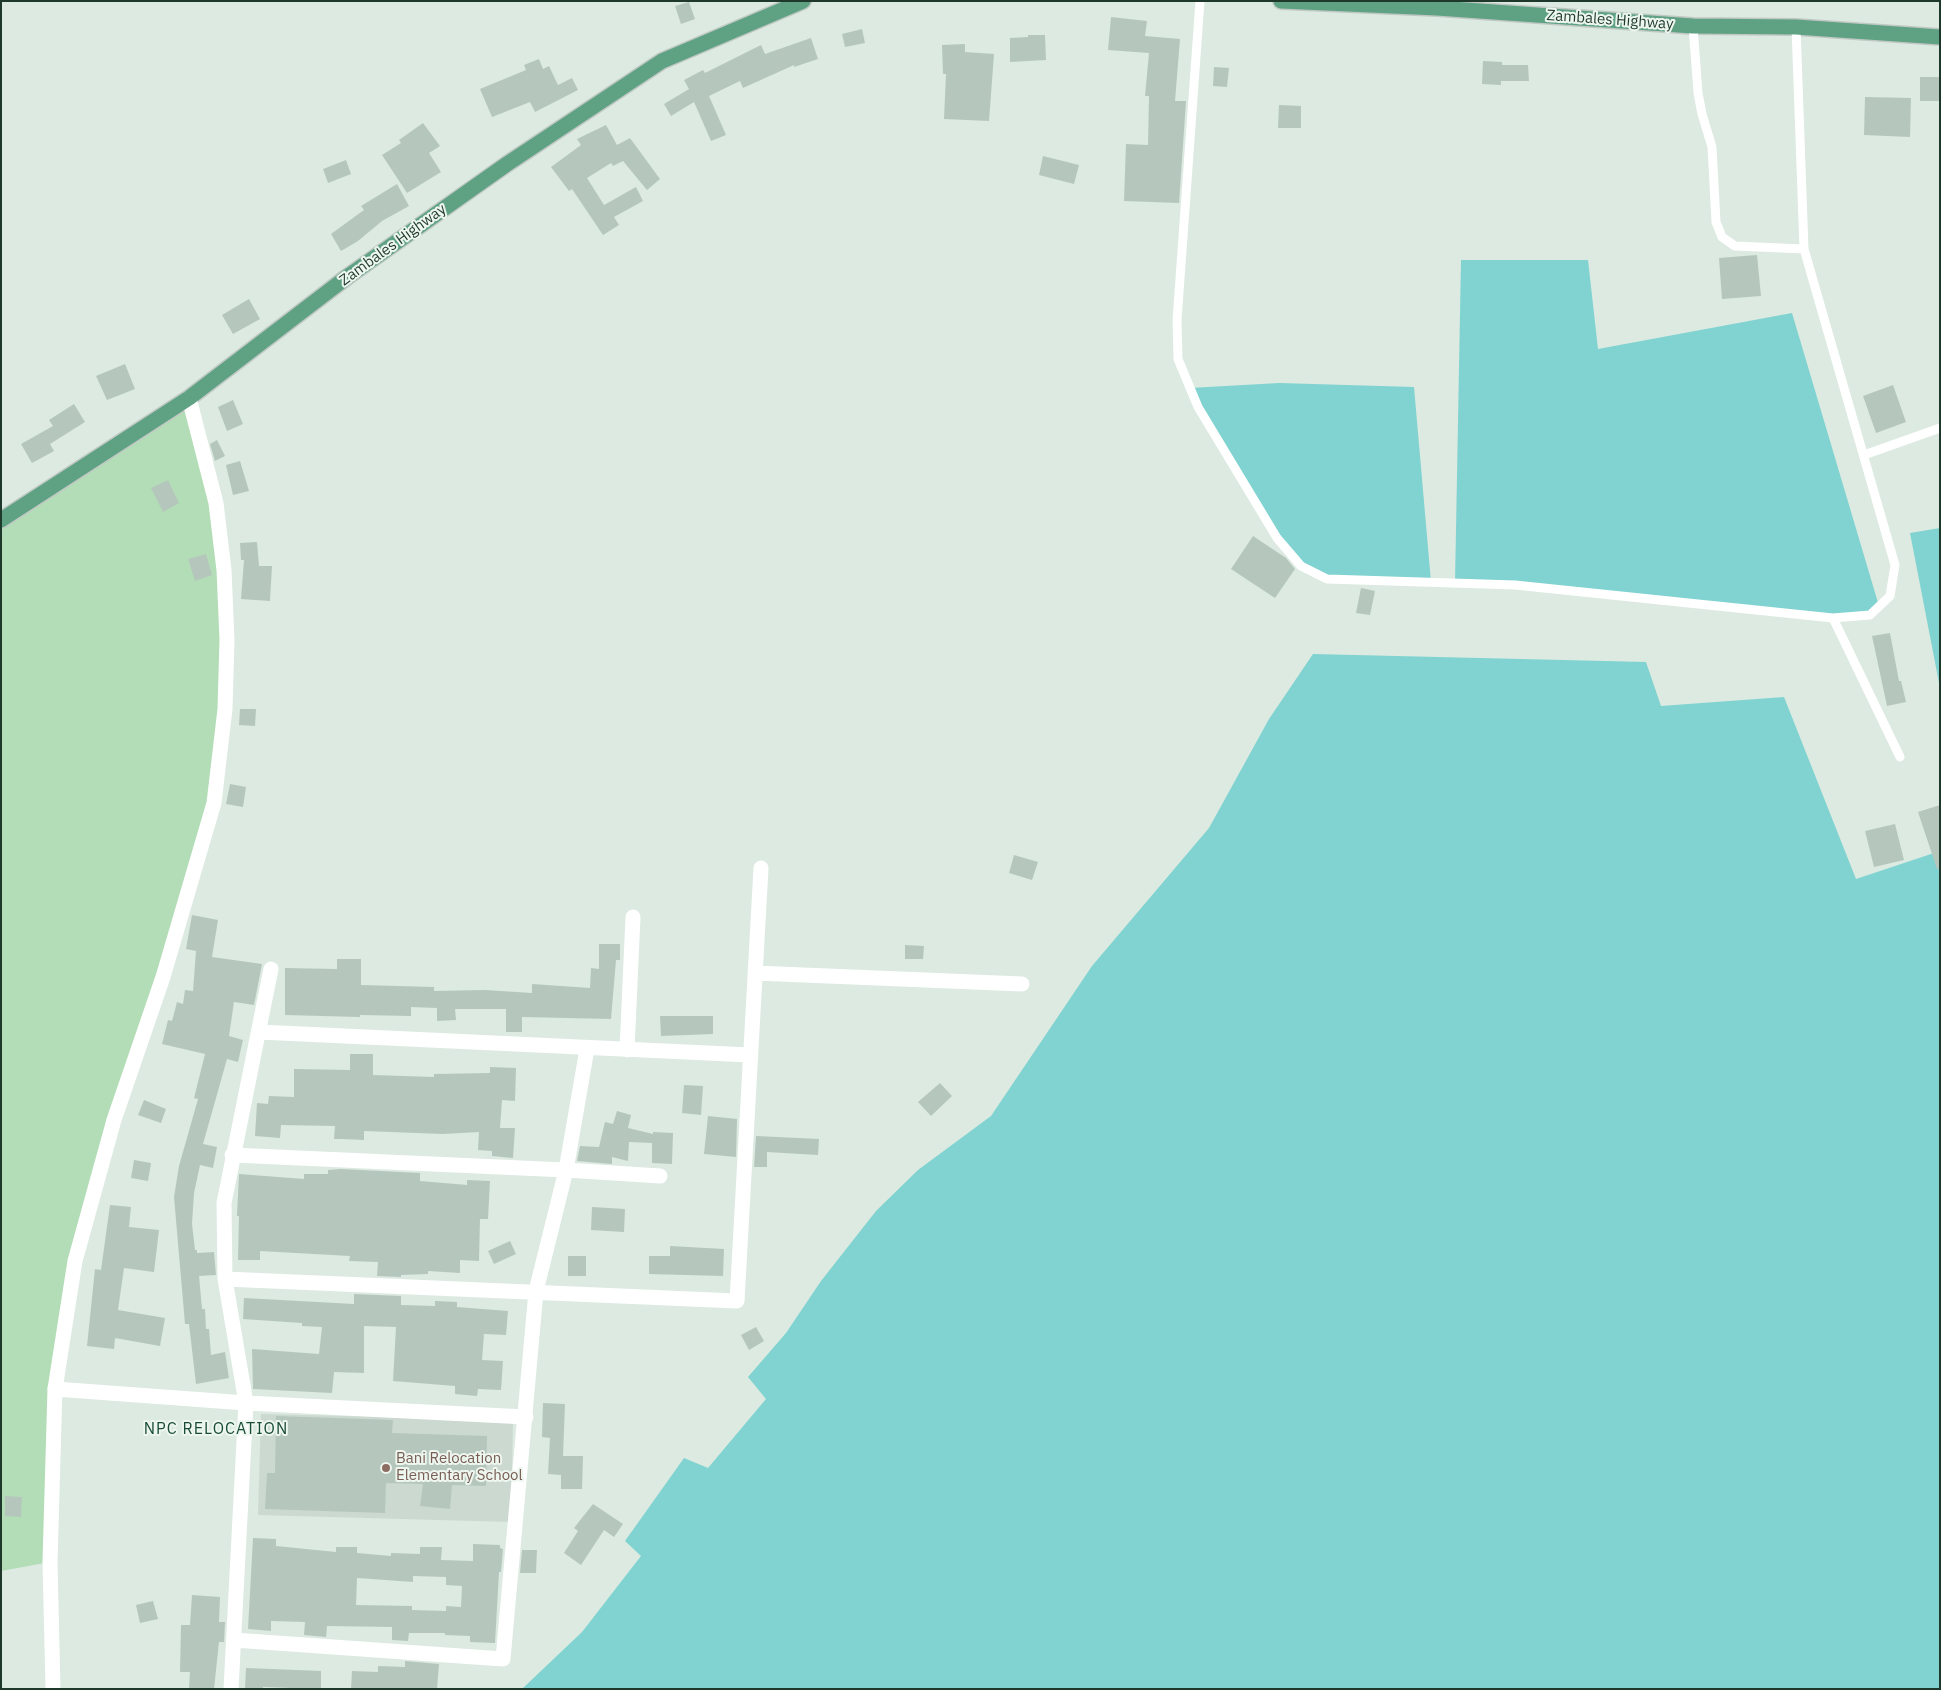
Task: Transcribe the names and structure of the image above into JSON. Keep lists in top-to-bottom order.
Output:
{
  "streets": {
    "main road": ["Zambales Highway"]
  },
  "districts": ["NPC RELOCATION"],
  "places": ["Bani Relocation Elementary School"]
}
